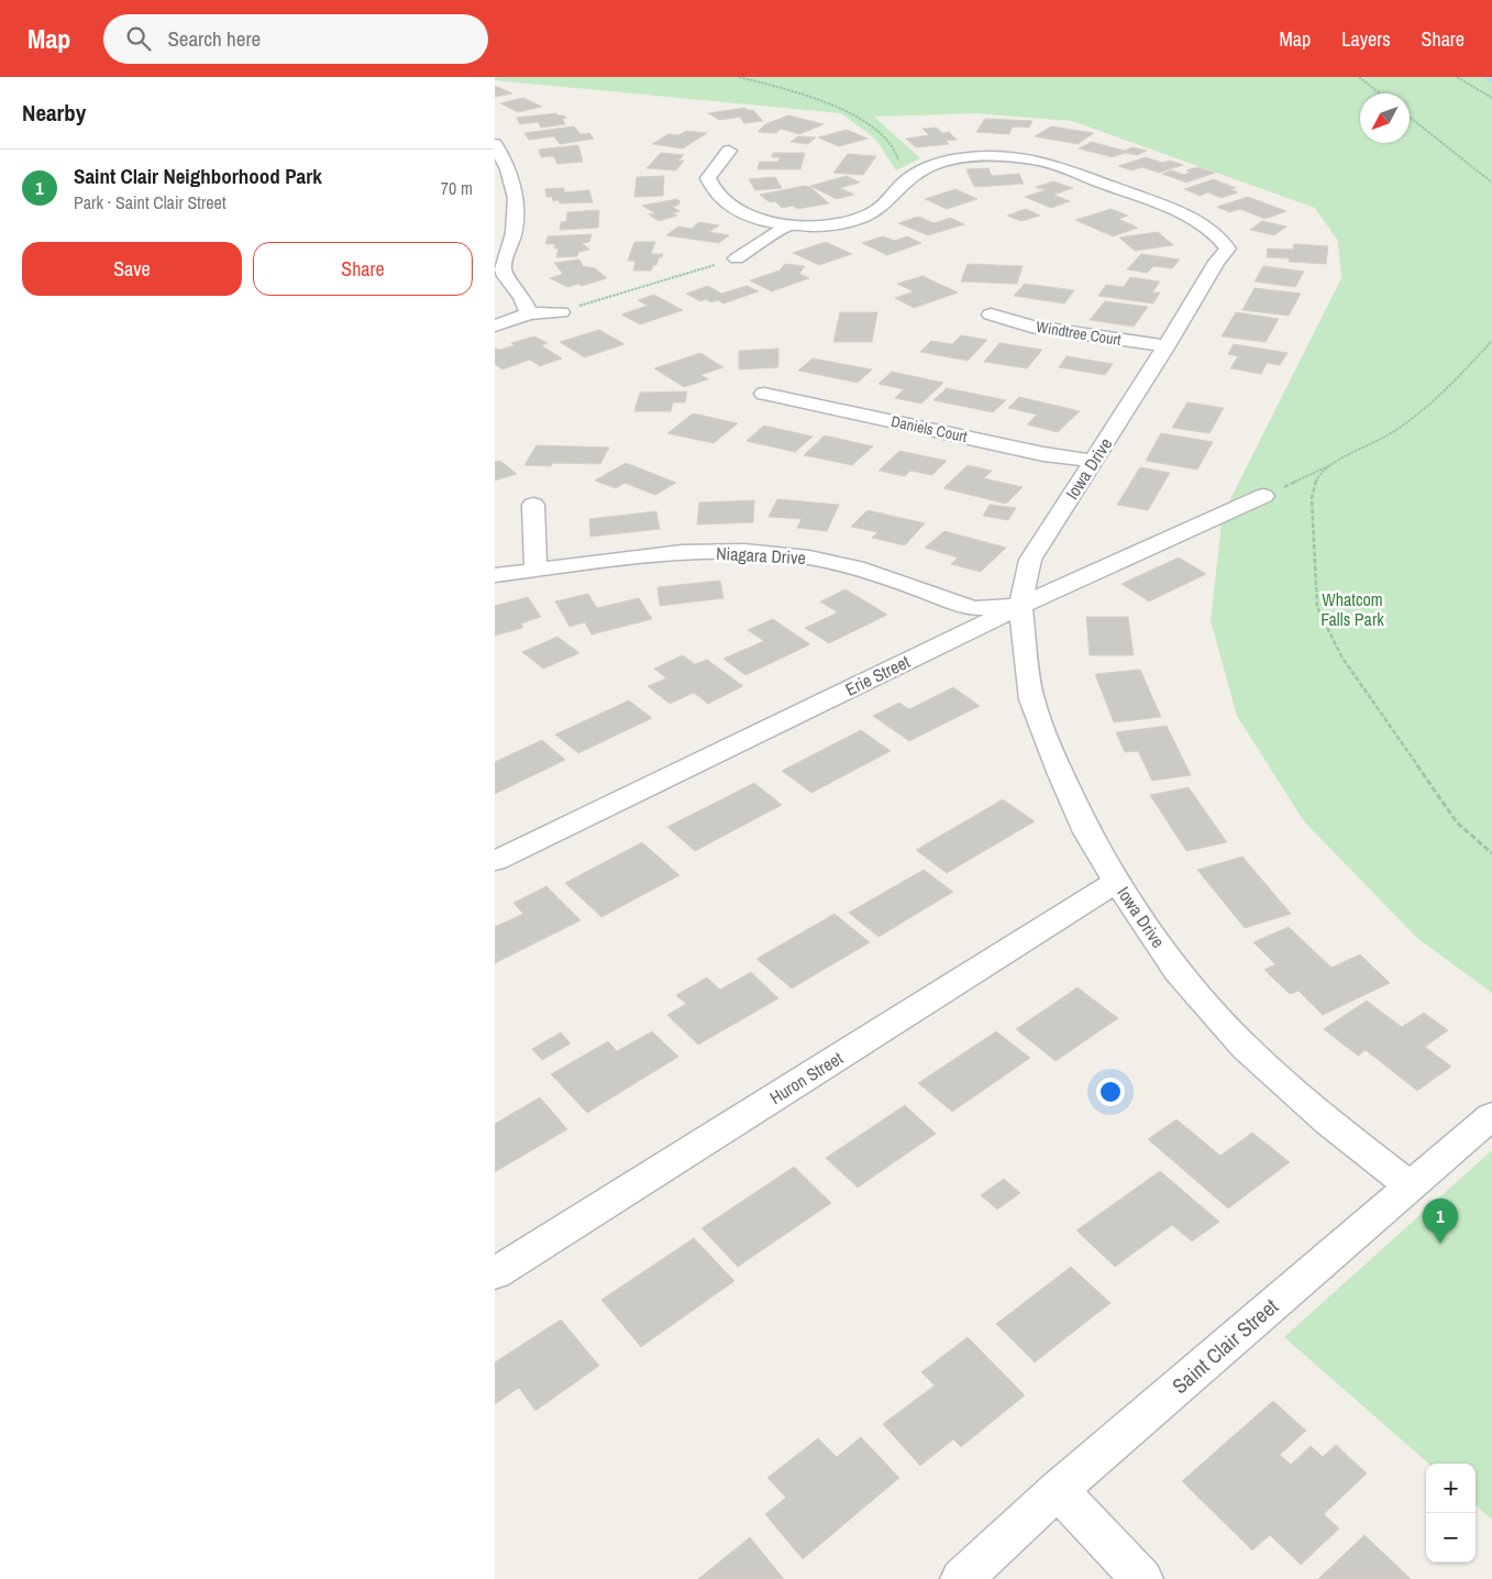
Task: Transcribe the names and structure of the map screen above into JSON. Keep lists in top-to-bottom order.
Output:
{
  "streets": {
    "street": [
      "Windtree Court",
      "Daniels Court",
      "Iowa Drive",
      "Niagara Drive",
      "Erie Street",
      "Huron Street",
      "Saint Clair Street"
    ]
  },
  "crossings": [
    ["Windtree Court", "Iowa Drive"],
    ["Daniels Court", "Iowa Drive"],
    ["Iowa Drive", "Niagara Drive"],
    ["Iowa Drive", "Erie Street"],
    ["Iowa Drive", "Huron Street"],
    ["Iowa Drive", "Saint Clair Street"],
    ["Niagara Drive", "Erie Street"]
  ],
  "parks": ["Whatcom Falls Park"],
  "north": "bottom left",
  "page": {
    "header": "Map",
    "search": "Search here",
    "nav": ["Map", "Layers", "Share"],
    "heading": "Nearby",
    "list": [
      {
        "mark": "1",
        "name": "Saint Clair Neighborhood Park",
        "note": "Park · Saint Clair Street",
        "value": "70 m"
      }
    ],
    "buttons": ["Save", "Share"],
    "pins": "1",
    "map_buttons": ["+", "−"]
  }
}
